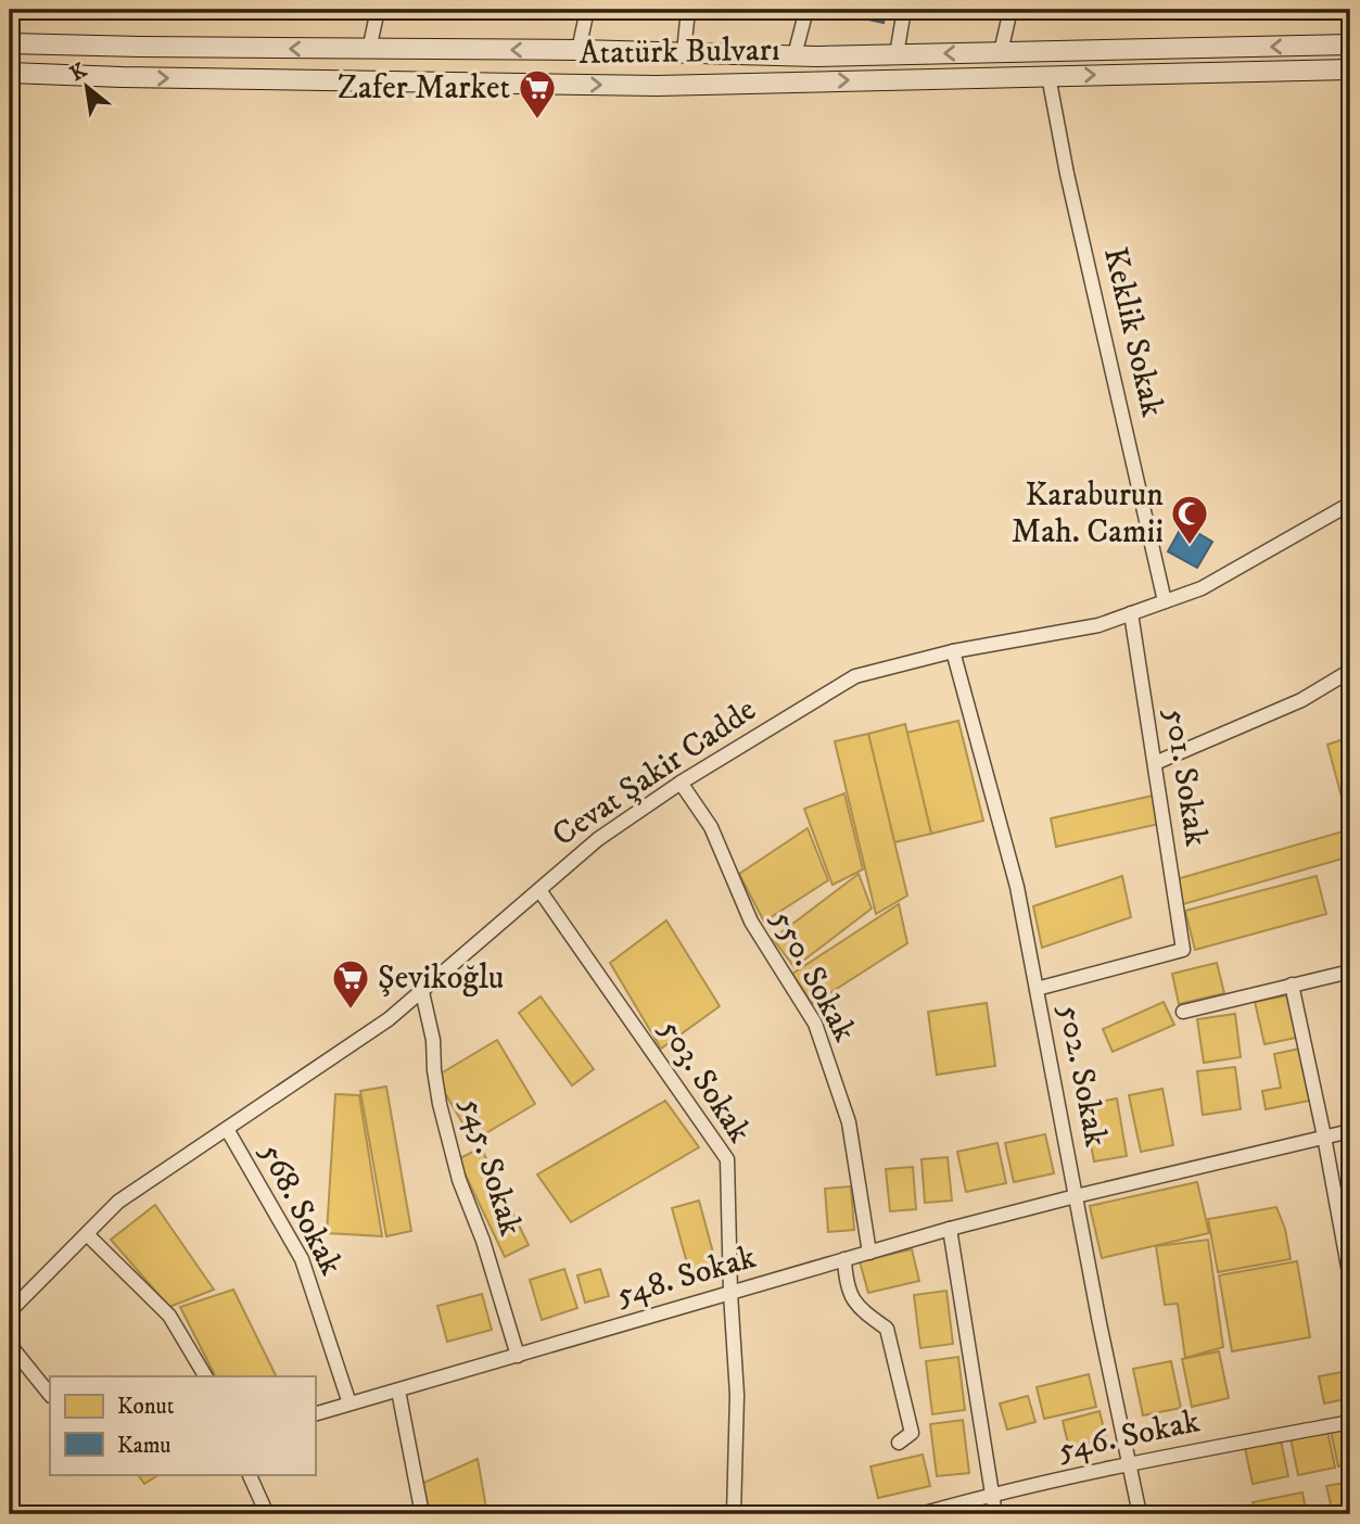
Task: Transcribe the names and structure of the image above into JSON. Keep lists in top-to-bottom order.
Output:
{
  "streets": {
    "main road": ["Atatürk Bulvarı"],
    "street": [
      "Keklik Sokak",
      "Cevat Şakir Cadde",
      "501. Sokak",
      "550. Sokak",
      "502. Sokak",
      "503. Sokak",
      "545. Sokak",
      "568. Sokak",
      "548. Sokak",
      "546. Sokak"
    ]
  },
  "crossings": [
    ["Atatürk Bulvarı", "Keklik Sokak"],
    ["Keklik Sokak", "Cevat Şakir Cadde"],
    ["Cevat Şakir Cadde", "501. Sokak"],
    ["Cevat Şakir Cadde", "550. Sokak"],
    ["Cevat Şakir Cadde", "502. Sokak"],
    ["Cevat Şakir Cadde", "503. Sokak"],
    ["Cevat Şakir Cadde", "545. Sokak"],
    ["Cevat Şakir Cadde", "568. Sokak"],
    ["501. Sokak", "502. Sokak"],
    ["550. Sokak", "548. Sokak"],
    ["502. Sokak", "548. Sokak"],
    ["502. Sokak", "546. Sokak"],
    ["503. Sokak", "548. Sokak"],
    ["545. Sokak", "548. Sokak"],
    ["568. Sokak", "548. Sokak"]
  ],
  "places": {
    "supermarket": ["Zafer Market", "Şevikoğlu"],
    "mosque": ["Karaburun Mah. Camii"]
  },
  "legend": ["Konut", "Kamu"],
  "north": "top left"
}
